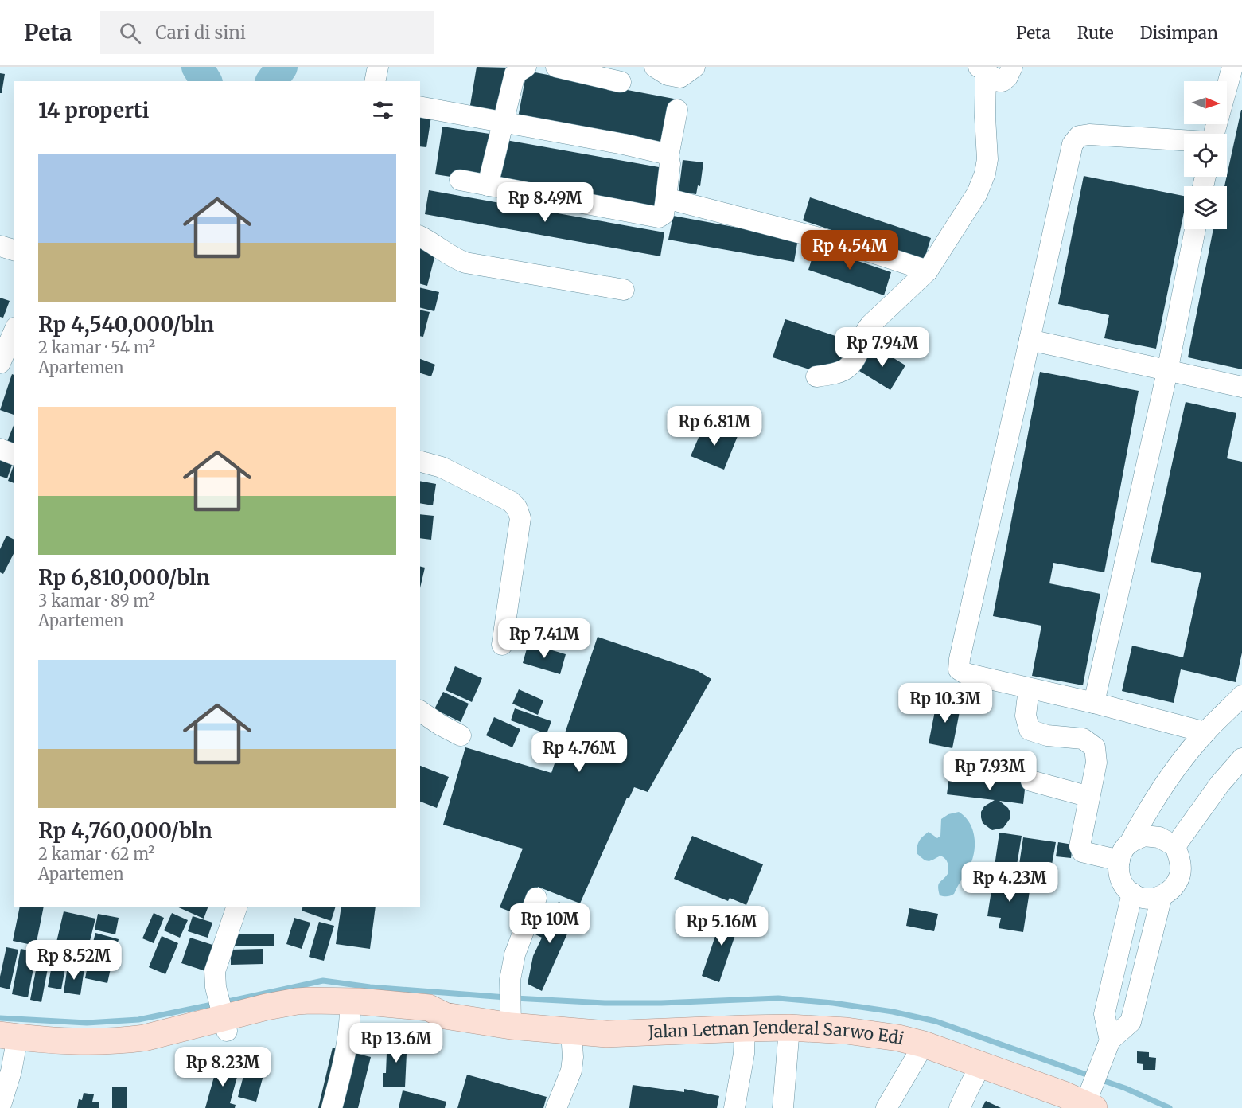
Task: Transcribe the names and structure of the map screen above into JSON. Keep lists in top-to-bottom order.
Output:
{
  "streets": {
    "main road": ["Jalan Letnan Jenderal Sarwo Edi"]
  },
  "north": "right",
  "page": {
    "header": "Peta",
    "search": "Cari di sini",
    "nav": ["Peta", "Rute", "Disimpan"],
    "heading": "14 properti",
    "list": [
      {
        "name": "Rp 4,540,000/bln",
        "note": "2 kamar · 54 m² · Apartemen"
      },
      {
        "name": "Rp 6,810,000/bln",
        "note": "3 kamar · 89 m² · Apartemen"
      },
      {
        "name": "Rp 4,760,000/bln",
        "note": "2 kamar · 62 m² · Apartemen"
      }
    ],
    "price": [
      "Rp 8.49M",
      "Rp 4.54M",
      "Rp 7.94M",
      "Rp 6.81M",
      "Rp 7.41M",
      "Rp 10.3M",
      "Rp 4.76M",
      "Rp 7.93M",
      "Rp 4.23M",
      "Rp 10M",
      "Rp 5.16M",
      "Rp 8.52M",
      "Rp 13.6M",
      "Rp 8.23M"
    ]
  }
}
